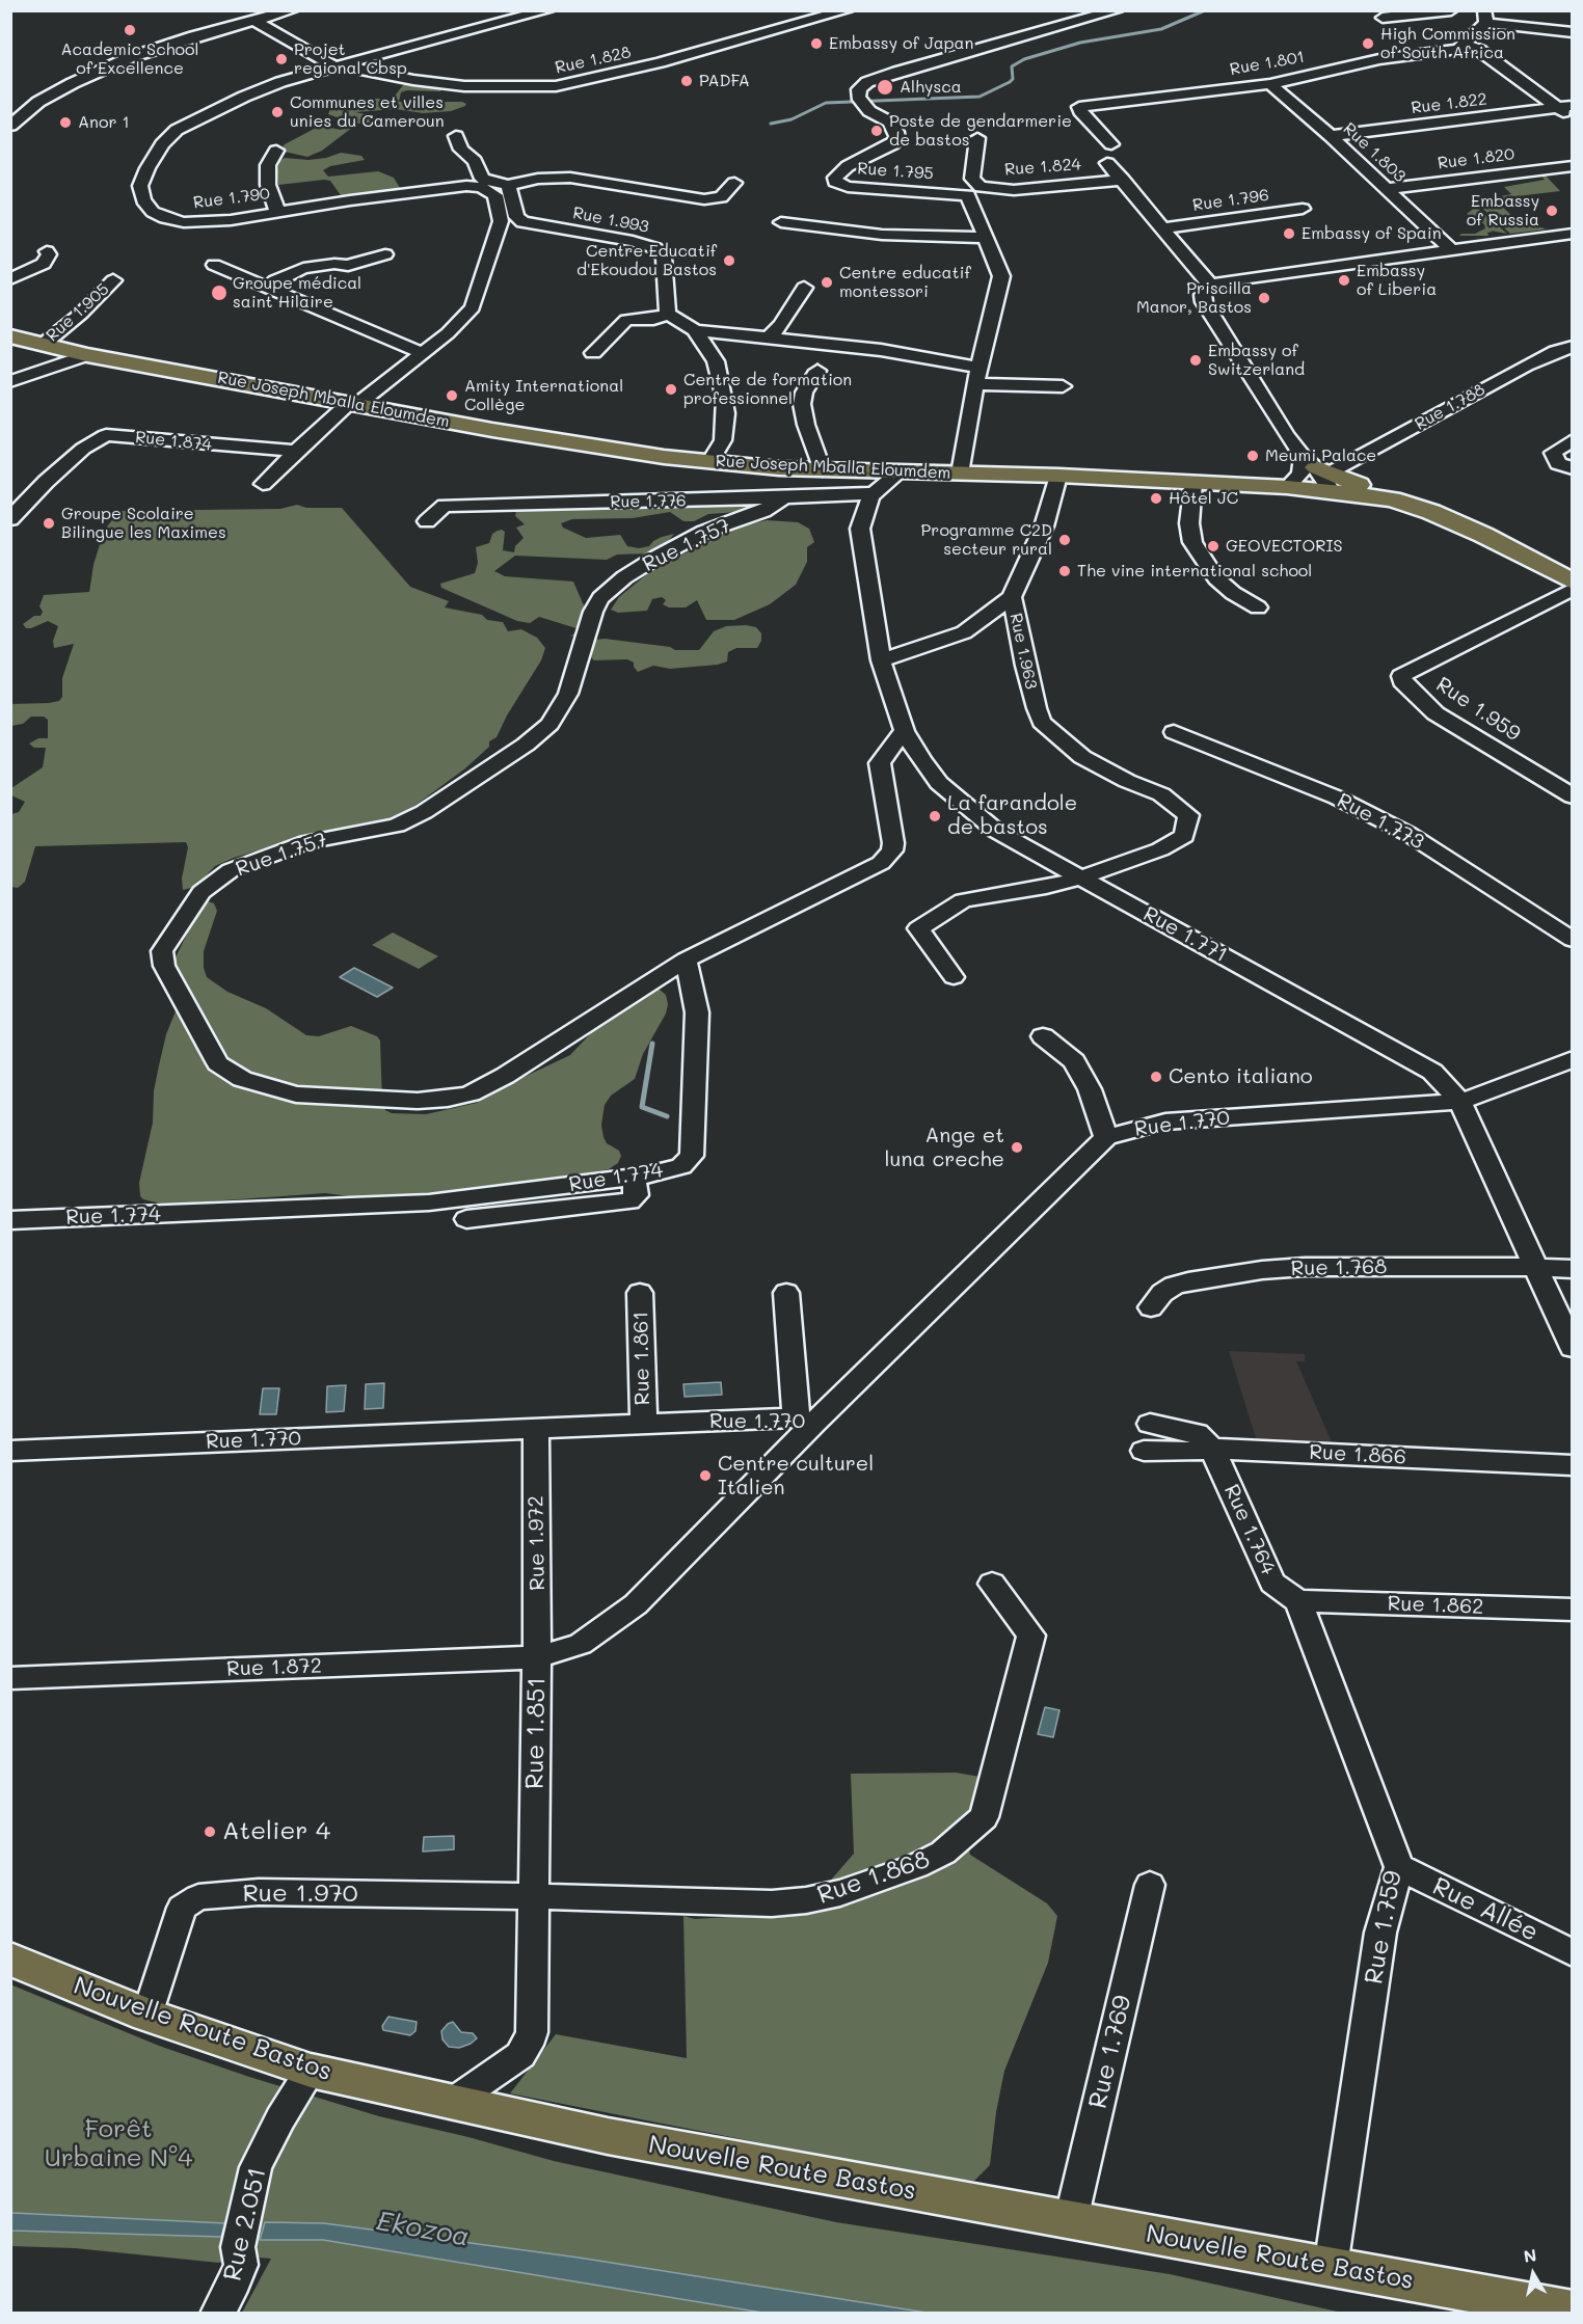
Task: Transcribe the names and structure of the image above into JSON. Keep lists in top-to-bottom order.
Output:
{
  "streets": {
    "main road": ["Rue Joseph Mballa Eloumdem", "Nouvelle Route Bastos"],
    "street": [
      "Rue 1.828",
      "Rue 1.801",
      "Rue 1.822",
      "Rue 1.803",
      "Rue 1.820",
      "Rue 1.824",
      "Rue 1.795",
      "Rue 1.790",
      "Rue 1.796",
      "Rue 1.993",
      "Rue 1.905",
      "Rue 1.788",
      "Rue 1.874",
      "Rue 1.776",
      "Rue 1.757",
      "Rue 1.963",
      "Rue 1.959",
      "Rue 1.773",
      "Rue 1.771",
      "Rue 1.770",
      "Rue 1.774",
      "Rue 1.768",
      "Rue 1.861",
      "Rue 1.866",
      "Rue 1.764",
      "Rue 1.972",
      "Rue 1.862",
      "Rue 1.872",
      "Rue 1.851",
      "Rue 1.868",
      "Rue 1.970",
      "Rue Allée",
      "Rue 1.759",
      "Rue 1.769",
      "Rue 2.051"
    ]
  },
  "crossings": [
    ["Rue 1.828", "Rue 1.790"],
    ["Rue 1.801", "Rue 1.803"],
    ["Rue 1.822", "Rue 1.803"],
    ["Rue 1.803", "Rue 1.820"],
    ["Rue 1.824", "Rue 1.795"],
    ["Rue 1.790", "Rue 1.993"],
    ["Rue 1.905", "Rue Joseph Mballa Eloumdem"],
    ["Rue Joseph Mballa Eloumdem", "Rue 1.788"],
    ["Rue Joseph Mballa Eloumdem", "Rue 1.776"],
    ["Rue Joseph Mballa Eloumdem", "Rue 1.963"],
    ["Rue Joseph Mballa Eloumdem", "Rue 1.771"],
    ["Rue 1.776", "Rue 1.757"],
    ["Rue 1.776", "Rue 1.771"],
    ["Rue 1.757", "Rue 1.774"],
    ["Rue 1.963", "Rue 1.771"],
    ["Rue 1.771", "Rue 1.770"],
    ["Rue 1.771", "Rue 1.768"],
    ["Rue 1.770", "Rue 1.861"],
    ["Rue 1.770", "Rue 1.972"],
    ["Rue 1.770", "Rue 1.851"],
    ["Rue 1.866", "Rue 1.764"],
    ["Rue 1.764", "Rue 1.862"],
    ["Rue 1.764", "Rue 1.759"],
    ["Rue 1.972", "Rue 1.872"],
    ["Rue 1.972", "Rue 1.851"],
    ["Rue 1.862", "Rue 1.759"],
    ["Rue 1.872", "Rue 1.851"],
    ["Rue 1.851", "Rue 1.868"],
    ["Rue 1.851", "Rue 1.970"],
    ["Rue 1.851", "Nouvelle Route Bastos"],
    ["Rue 1.868", "Rue 1.970"],
    ["Rue 1.970", "Nouvelle Route Bastos"],
    ["Rue Allée", "Rue 1.759"],
    ["Rue 1.759", "Nouvelle Route Bastos"],
    ["Nouvelle Route Bastos", "Rue 1.769"],
    ["Nouvelle Route Bastos", "Rue 2.051"]
  ],
  "water": ["Ekozoa"],
  "parks": ["Forêt Urbaine N°4"],
  "places": [
    "Academic School of Excellence",
    "Embassy of Japan",
    "High Commission of South Africa",
    "Projet regional Cbsp",
    "PADFA",
    "Alhysca",
    "Communes et villes unies du Cameroun",
    "Anor 1",
    "Poste de gendarmerie de bastos",
    "Embassy of Russia",
    "Embassy of Spain",
    "Centre Educatif d'Ekoudou Bastos",
    "Embassy of Liberia",
    "Centre educatif montessori",
    "Groupe médical saint Hilaire",
    "Priscilla Manor, Bastos",
    "Embassy of Switzerland",
    "Centre de formation professionnel",
    "Amity International Collège",
    "Meumi Palace",
    "Hôtel JC",
    "Groupe Scolaire Bilingue les Maximes",
    "Programme C2D secteur rural",
    "GEOVECTORIS",
    "The vine international school",
    "La farandole de bastos",
    "Cento italiano",
    "Ange et luna creche",
    "Centre culturel Italien",
    "Atelier 4"
  ],
  "north": "top"
}
